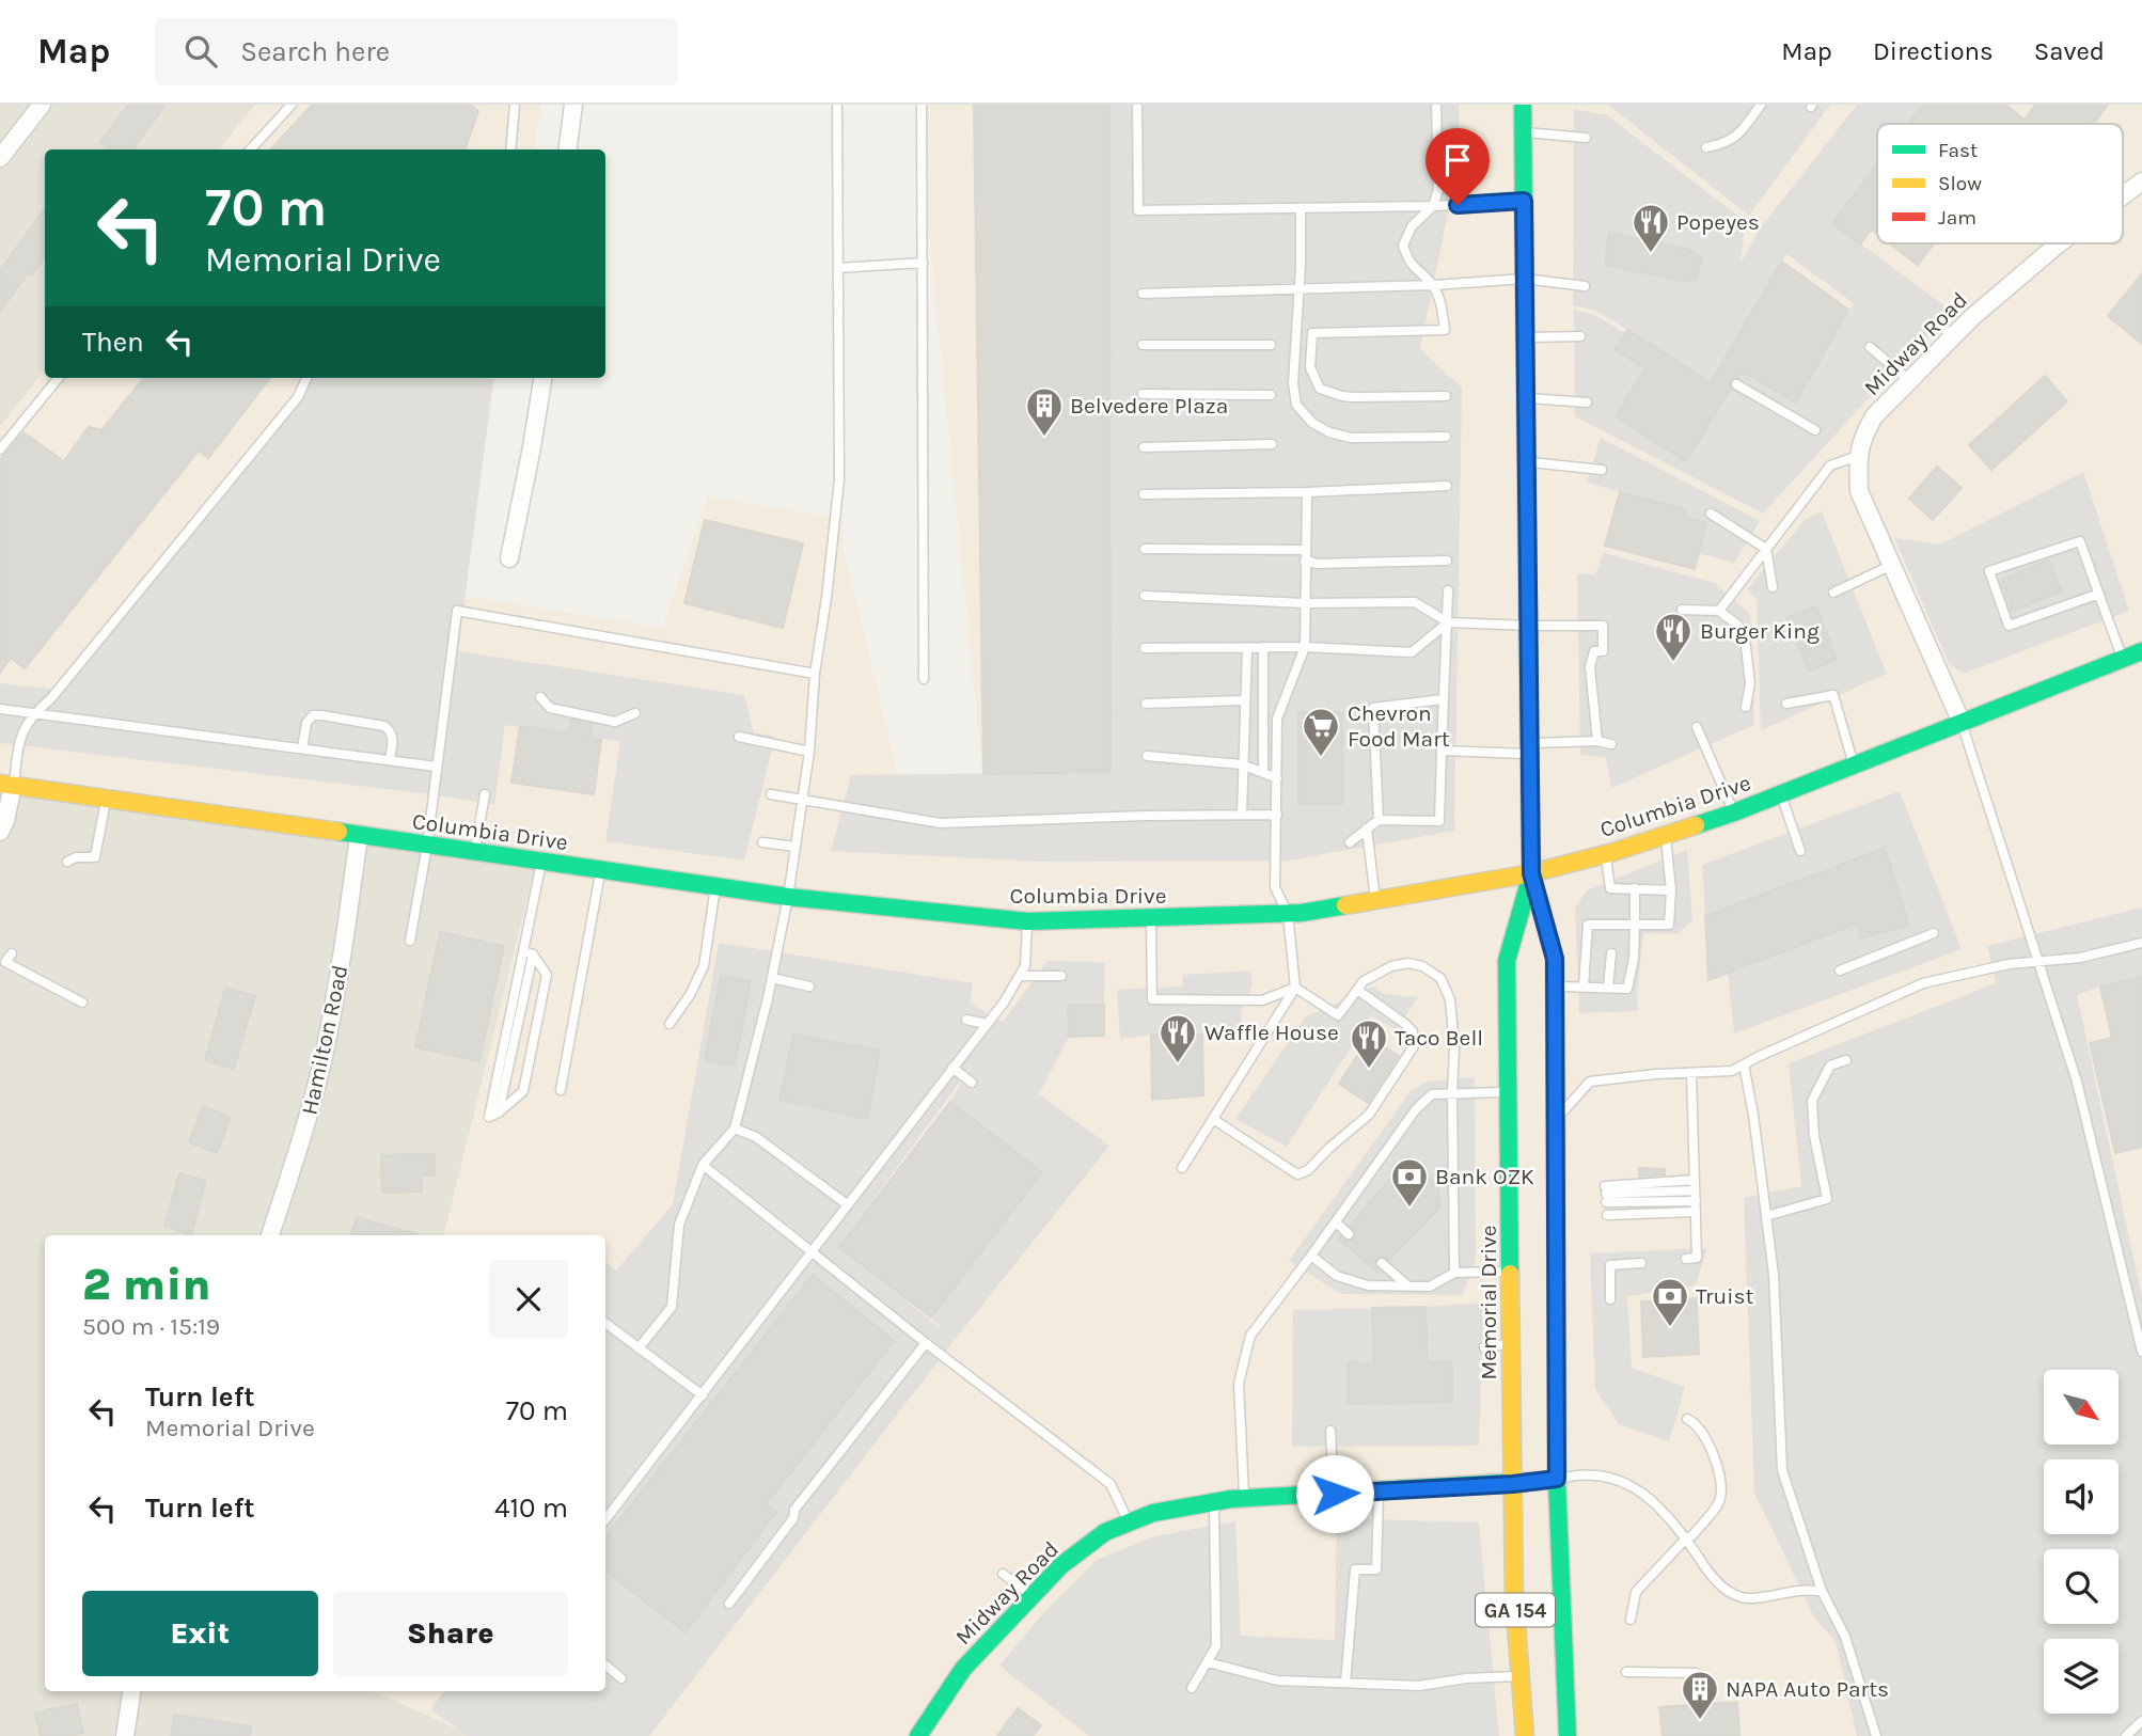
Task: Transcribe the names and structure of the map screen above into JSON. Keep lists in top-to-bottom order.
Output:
{
  "streets": {
    "main road": [
      "Midway Road",
      "Columbia Drive",
      "Memorial Drive",
      "GA 154"
    ],
    "street": ["Hamilton Road"]
  },
  "crossings": [
    ["Midway Road", "Columbia Drive"],
    ["Midway Road", "Memorial Drive"],
    ["Columbia Drive", "Hamilton Road"],
    ["Columbia Drive", "Memorial Drive"]
  ],
  "places": {
    "restaurant": [
      "Popeyes",
      "Burger King",
      "Waffle House",
      "Taco Bell"
    ],
    "building": ["Belvedere Plaza", "NAPA Auto Parts"],
    "supermarket": ["Chevron Food Mart"],
    "bank": ["Bank OZK", "Truist"]
  },
  "legend": ["Fast", "Slow", "Jam"],
  "north": "bottom right",
  "page": {
    "header": "Map",
    "search": "Search here",
    "nav": ["Map", "Directions", "Saved"],
    "turn": ["70 m", "Memorial Drive"],
    "then": "Then",
    "heading": ["2 min", "500 m · 15:19"],
    "list": [
      {
        "name": "Turn left",
        "note": "Memorial Drive",
        "value": "70 m"
      },
      {
        "name": "Turn left",
        "value": "410 m"
      }
    ],
    "buttons": ["Exit", "Share"]
  }
}
